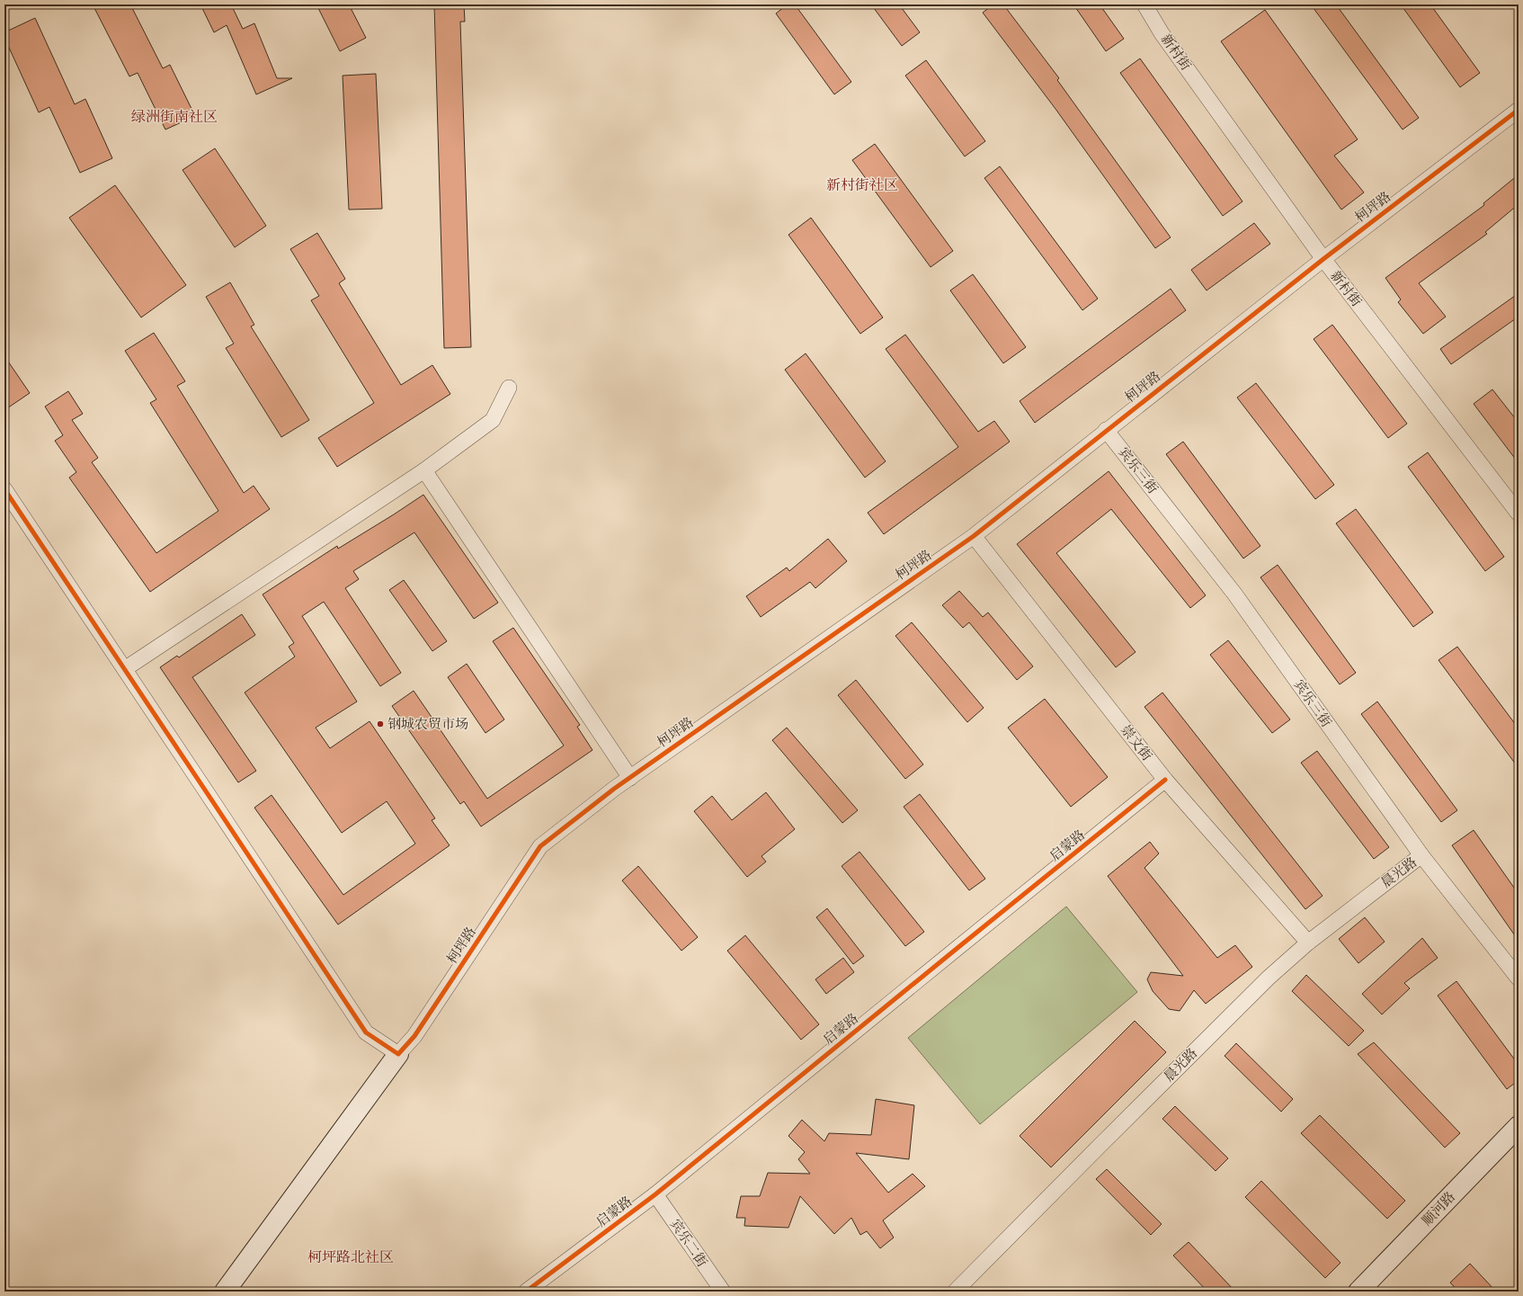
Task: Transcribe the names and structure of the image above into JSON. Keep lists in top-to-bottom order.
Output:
{
  "streets": {
    "street": [
      "新村街",
      "柯坪路",
      "宾乐三街",
      "崇文街",
      "启蒙路",
      "晨光路",
      "顺河路",
      "宾乐二街"
    ]
  },
  "crossings": [
    ["新村街", "柯坪路"],
    ["柯坪路", "宾乐三街"],
    ["柯坪路", "崇文街"],
    ["宾乐三街", "晨光路"],
    ["崇文街", "启蒙路"],
    ["崇文街", "晨光路"],
    ["启蒙路", "宾乐二街"]
  ],
  "districts": ["绿洲街南社区", "新村街社区", "柯坪路北社区"],
  "places": ["钢城农贸市场"]
}
